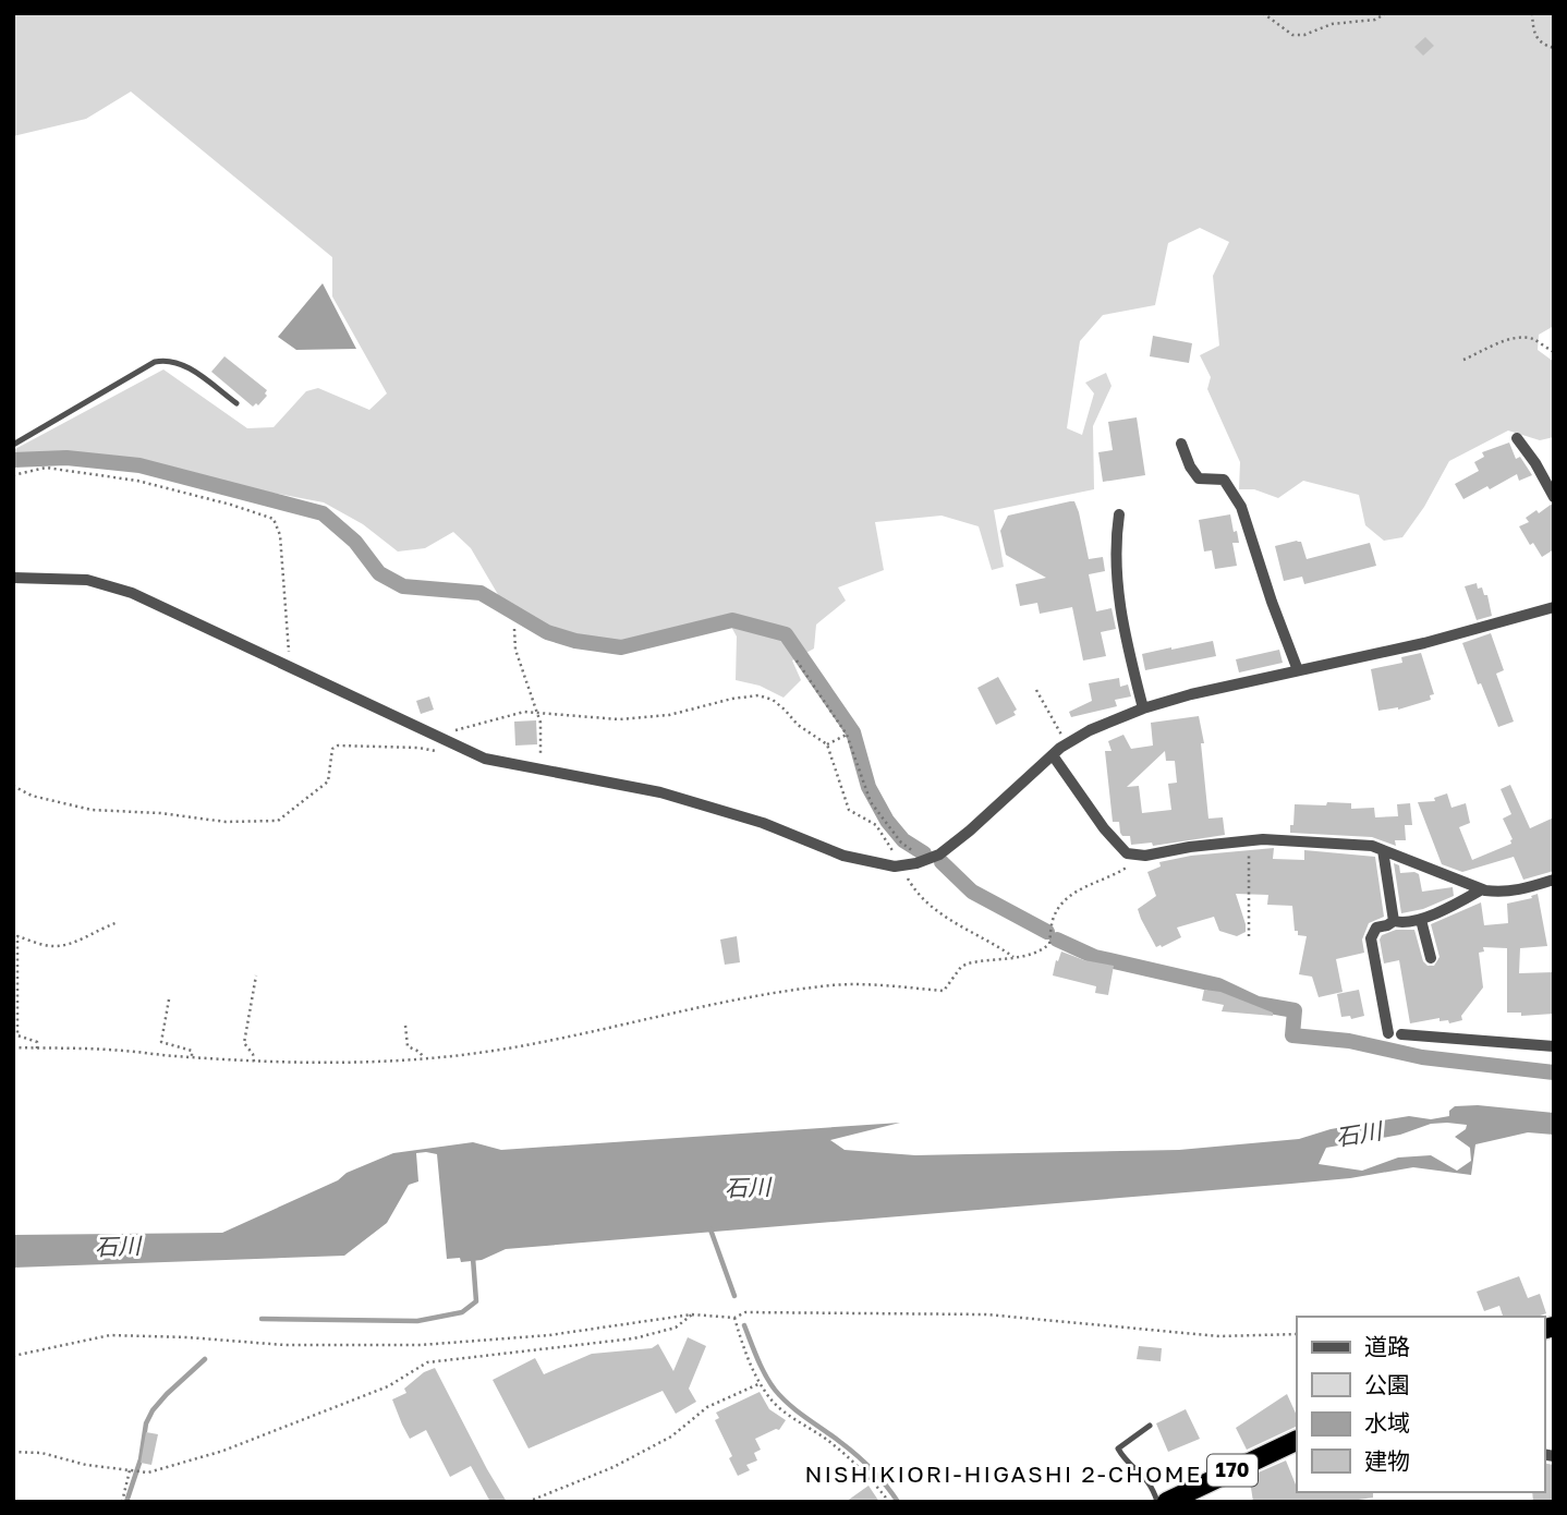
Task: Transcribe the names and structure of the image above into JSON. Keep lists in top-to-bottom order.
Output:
{
  "streets": {
    "highway": ["170"]
  },
  "districts": ["NISHIKIORI-HIGASHI 2-CHOME"],
  "water": ["石川"],
  "legend": [
    "道路",
    "公園",
    "水域",
    "建物"
  ]
}
